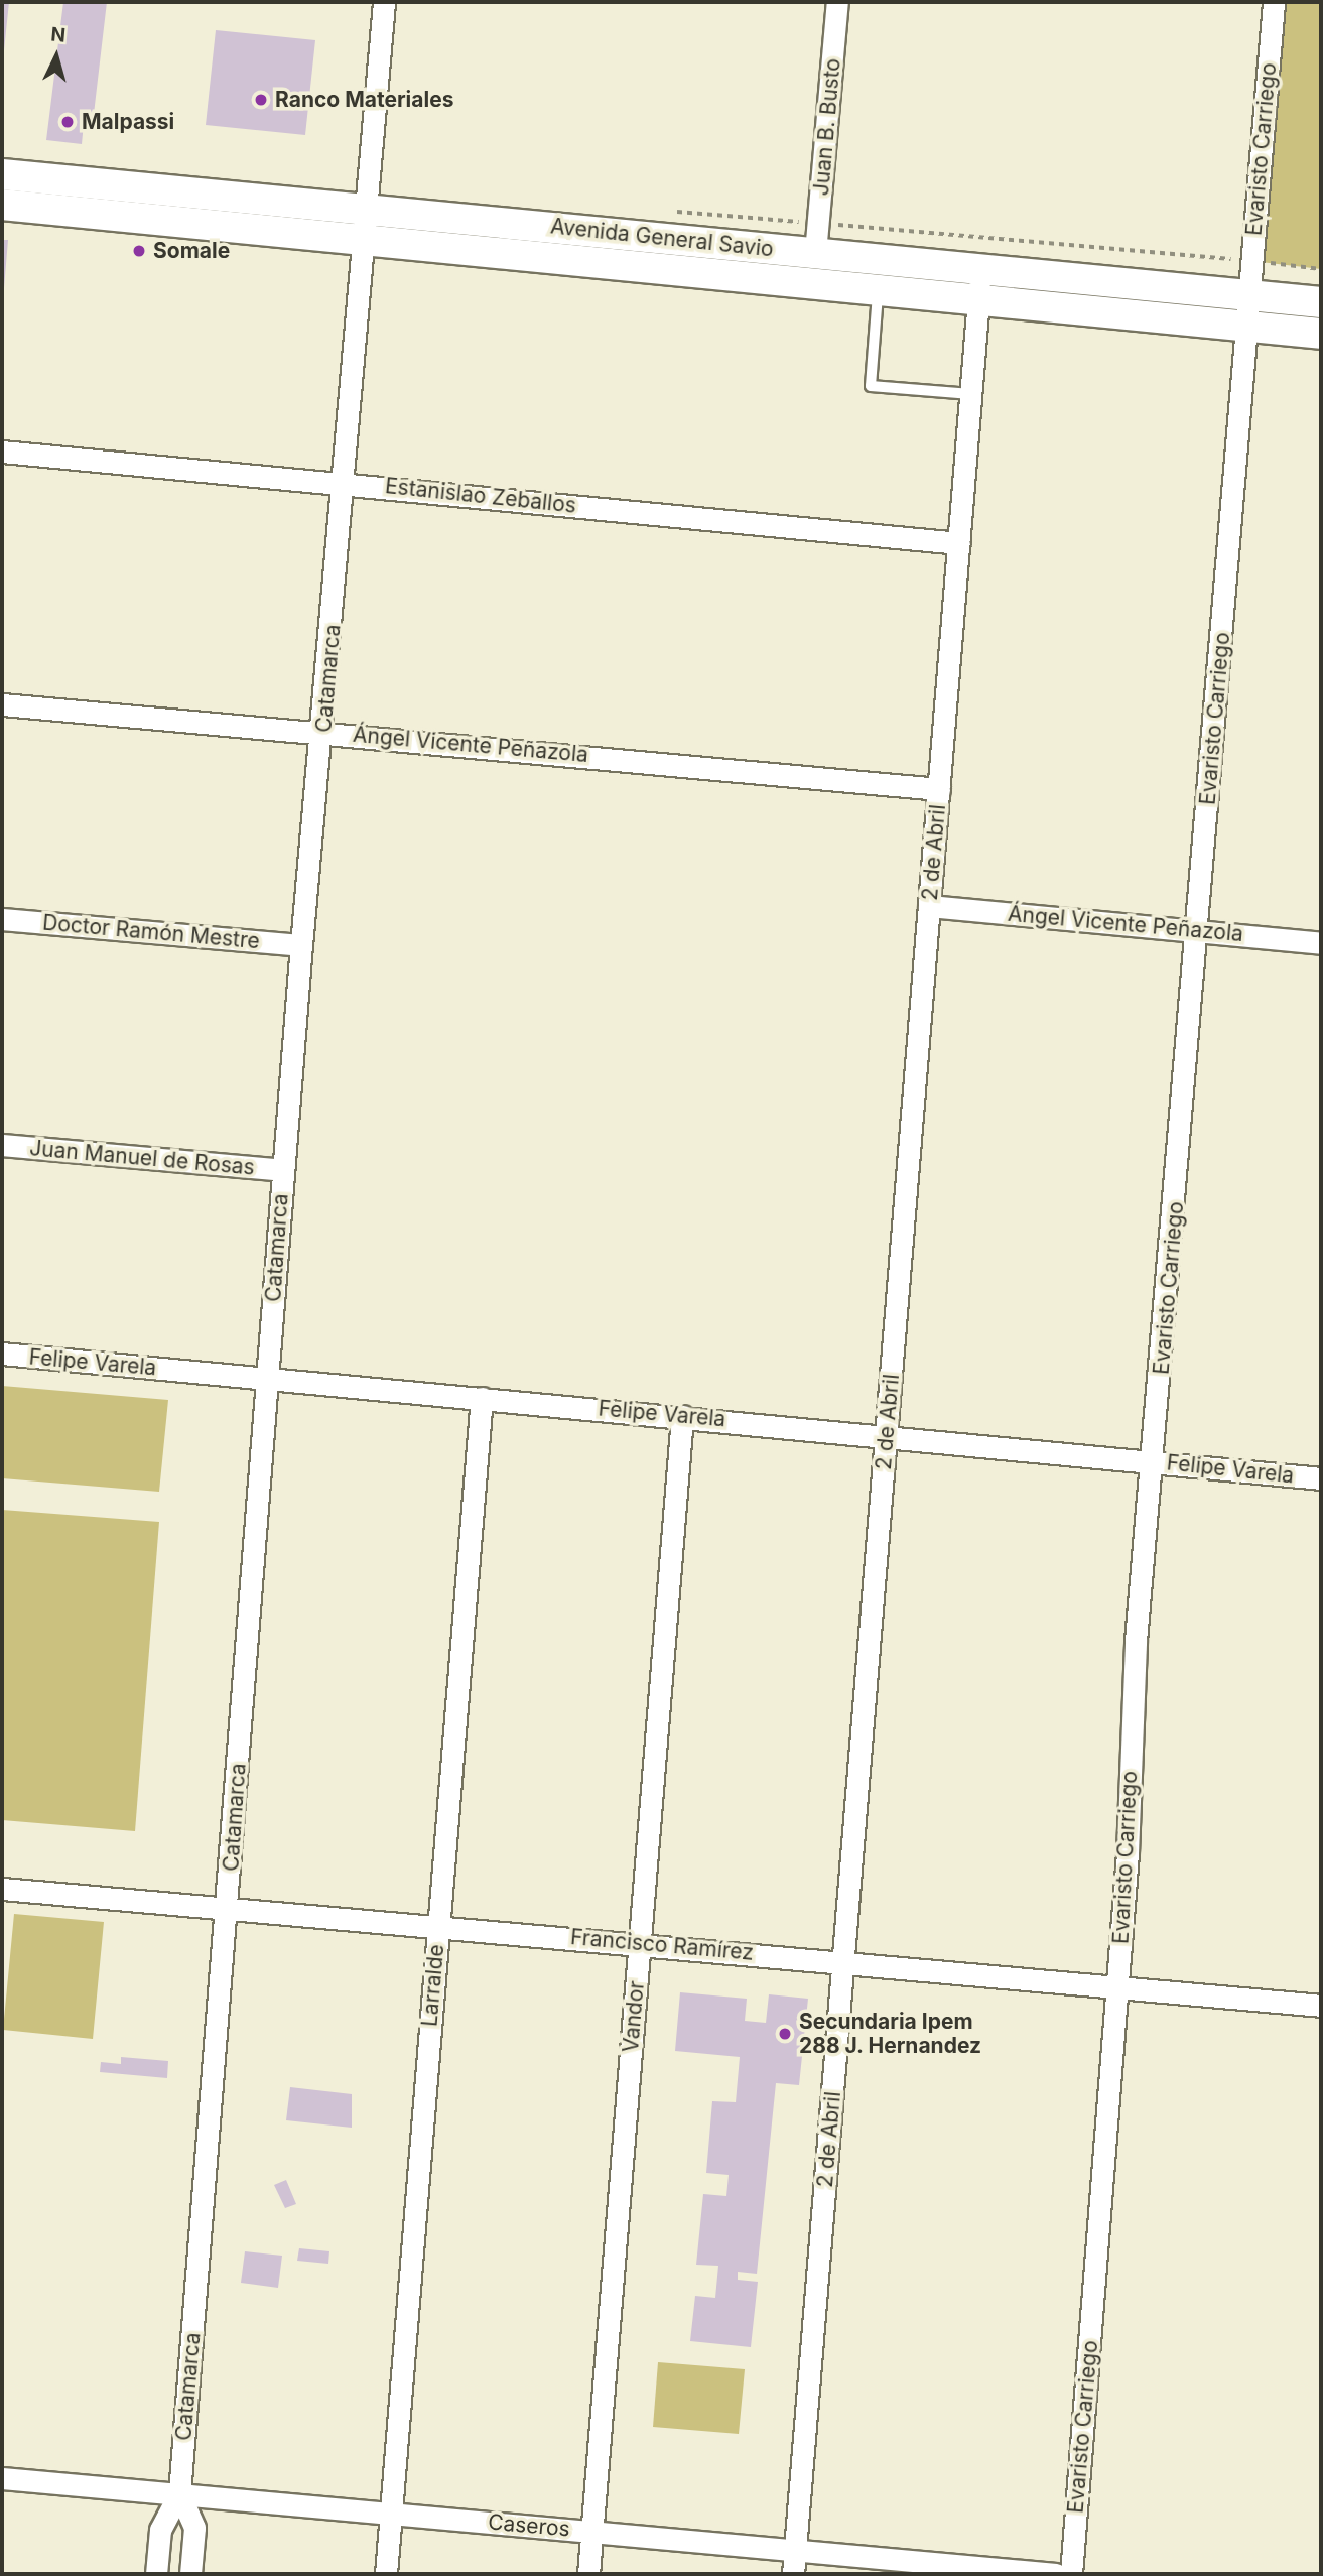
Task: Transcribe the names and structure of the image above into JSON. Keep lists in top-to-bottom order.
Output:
{
  "streets": {
    "main road": ["Avenida General Savio"],
    "street": [
      "Juan B. Busto",
      "Evaristo Carriego",
      "Estanislao Zeballos",
      "Catamarca",
      "Ángel Vicente Peñazola",
      "2 de Abril",
      "Doctor Ramón Mestre",
      "Juan Manuel de Rosas",
      "Felipe Varela",
      "Francisco Ramírez",
      "Larralde",
      "Vandor",
      "Caseros"
    ]
  },
  "crossings": [
    ["Juan B. Busto", "Avenida General Savio"],
    ["Evaristo Carriego", "Avenida General Savio"],
    ["Evaristo Carriego", "Ángel Vicente Peñazola"],
    ["Evaristo Carriego", "Felipe Varela"],
    ["Evaristo Carriego", "Francisco Ramírez"],
    ["Avenida General Savio", "Catamarca"],
    ["Avenida General Savio", "2 de Abril"],
    ["Estanislao Zeballos", "Catamarca"],
    ["Estanislao Zeballos", "2 de Abril"],
    ["Catamarca", "Ángel Vicente Peñazola"],
    ["Catamarca", "Doctor Ramón Mestre"],
    ["Catamarca", "Juan Manuel de Rosas"],
    ["Catamarca", "Felipe Varela"],
    ["Catamarca", "Francisco Ramírez"],
    ["Catamarca", "Caseros"],
    ["Ángel Vicente Peñazola", "2 de Abril"],
    ["2 de Abril", "Felipe Varela"],
    ["2 de Abril", "Francisco Ramírez"],
    ["2 de Abril", "Caseros"],
    ["Felipe Varela", "Larralde"],
    ["Felipe Varela", "Vandor"],
    ["Francisco Ramírez", "Larralde"],
    ["Francisco Ramírez", "Vandor"],
    ["Larralde", "Caseros"],
    ["Vandor", "Caseros"]
  ],
  "places": [
    "Ranco Materiales",
    "Malpassi",
    "Somale",
    "Secundaria Ipem 288 J. Hernandez"
  ],
  "north": "top"
}
